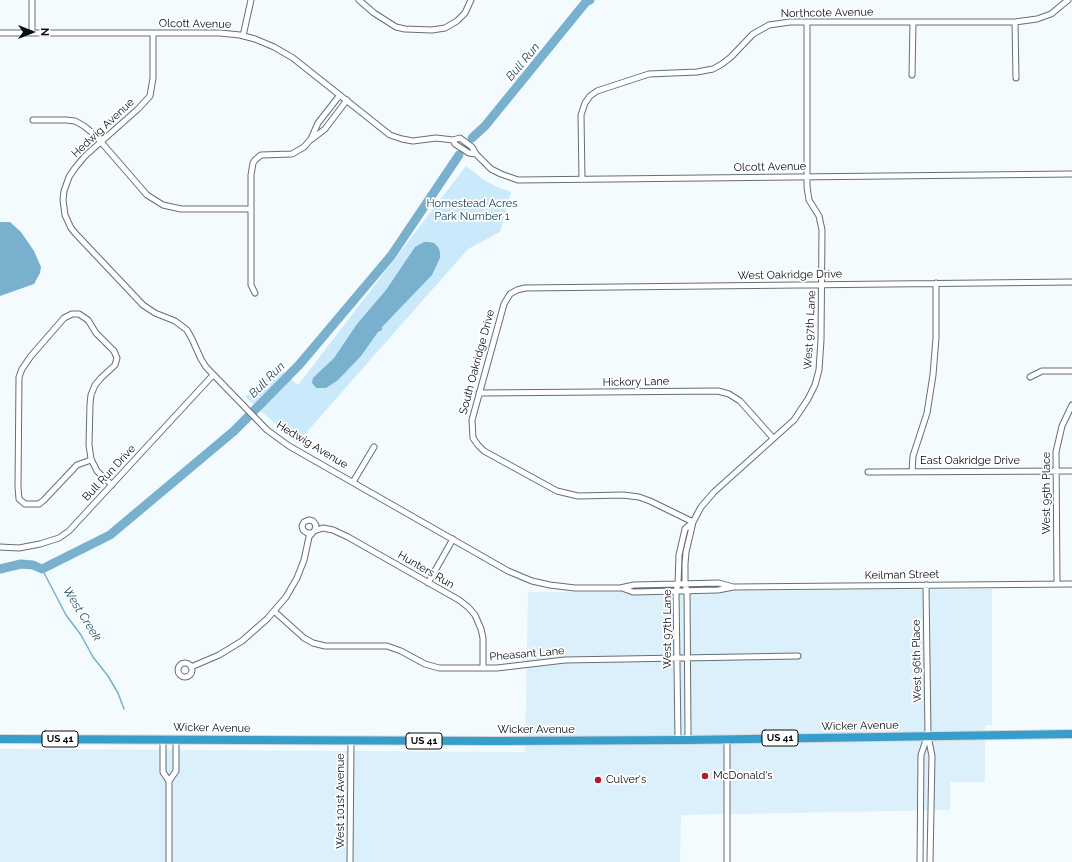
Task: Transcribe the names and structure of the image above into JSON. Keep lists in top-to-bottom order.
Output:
{
  "streets": {
    "highway": ["Wicker Avenue", "US 41"],
    "street": [
      "Northcote Avenue",
      "Olcott Avenue",
      "Hedwig Avenue",
      "West Oakridge Drive",
      "West 97th Lane",
      "South Oakridge Drive",
      "Hickory Lane",
      "East Oakridge Drive",
      "Bull Run Drive",
      "West 95th Place",
      "Hunters Run",
      "Keilman Street",
      "Pheasant Lane",
      "West 96th Place",
      "West 101st Avenue"
    ]
  },
  "crossings": [
    ["Northcote Avenue", "Olcott Avenue"],
    ["Northcote Avenue", "West 97th Lane"],
    ["Olcott Avenue", "Hedwig Avenue"],
    ["Olcott Avenue", "West 97th Lane"],
    ["Hedwig Avenue", "West 97th Lane"],
    ["Hedwig Avenue", "Bull Run Drive"],
    ["Hedwig Avenue", "Keilman Street"],
    ["West Oakridge Drive", "West 97th Lane"],
    ["West Oakridge Drive", "South Oakridge Drive"],
    ["West 97th Lane", "South Oakridge Drive"],
    ["West 97th Lane", "Hickory Lane"],
    ["West 97th Lane", "Keilman Street"],
    ["West 97th Lane", "Pheasant Lane"],
    ["West 97th Lane", "Wicker Avenue"],
    ["South Oakridge Drive", "Hickory Lane"],
    ["East Oakridge Drive", "West 95th Place"],
    ["West 95th Place", "Keilman Street"],
    ["Hunters Run", "Pheasant Lane"],
    ["Keilman Street", "West 96th Place"],
    ["West 96th Place", "Wicker Avenue"],
    ["Wicker Avenue", "West 101st Avenue"]
  ],
  "water": ["Bull Run", "West Creek"],
  "parks": ["Homestead Acres Park Number 1"],
  "places": ["McDonald's", "Culver's"],
  "north": "right"
}
